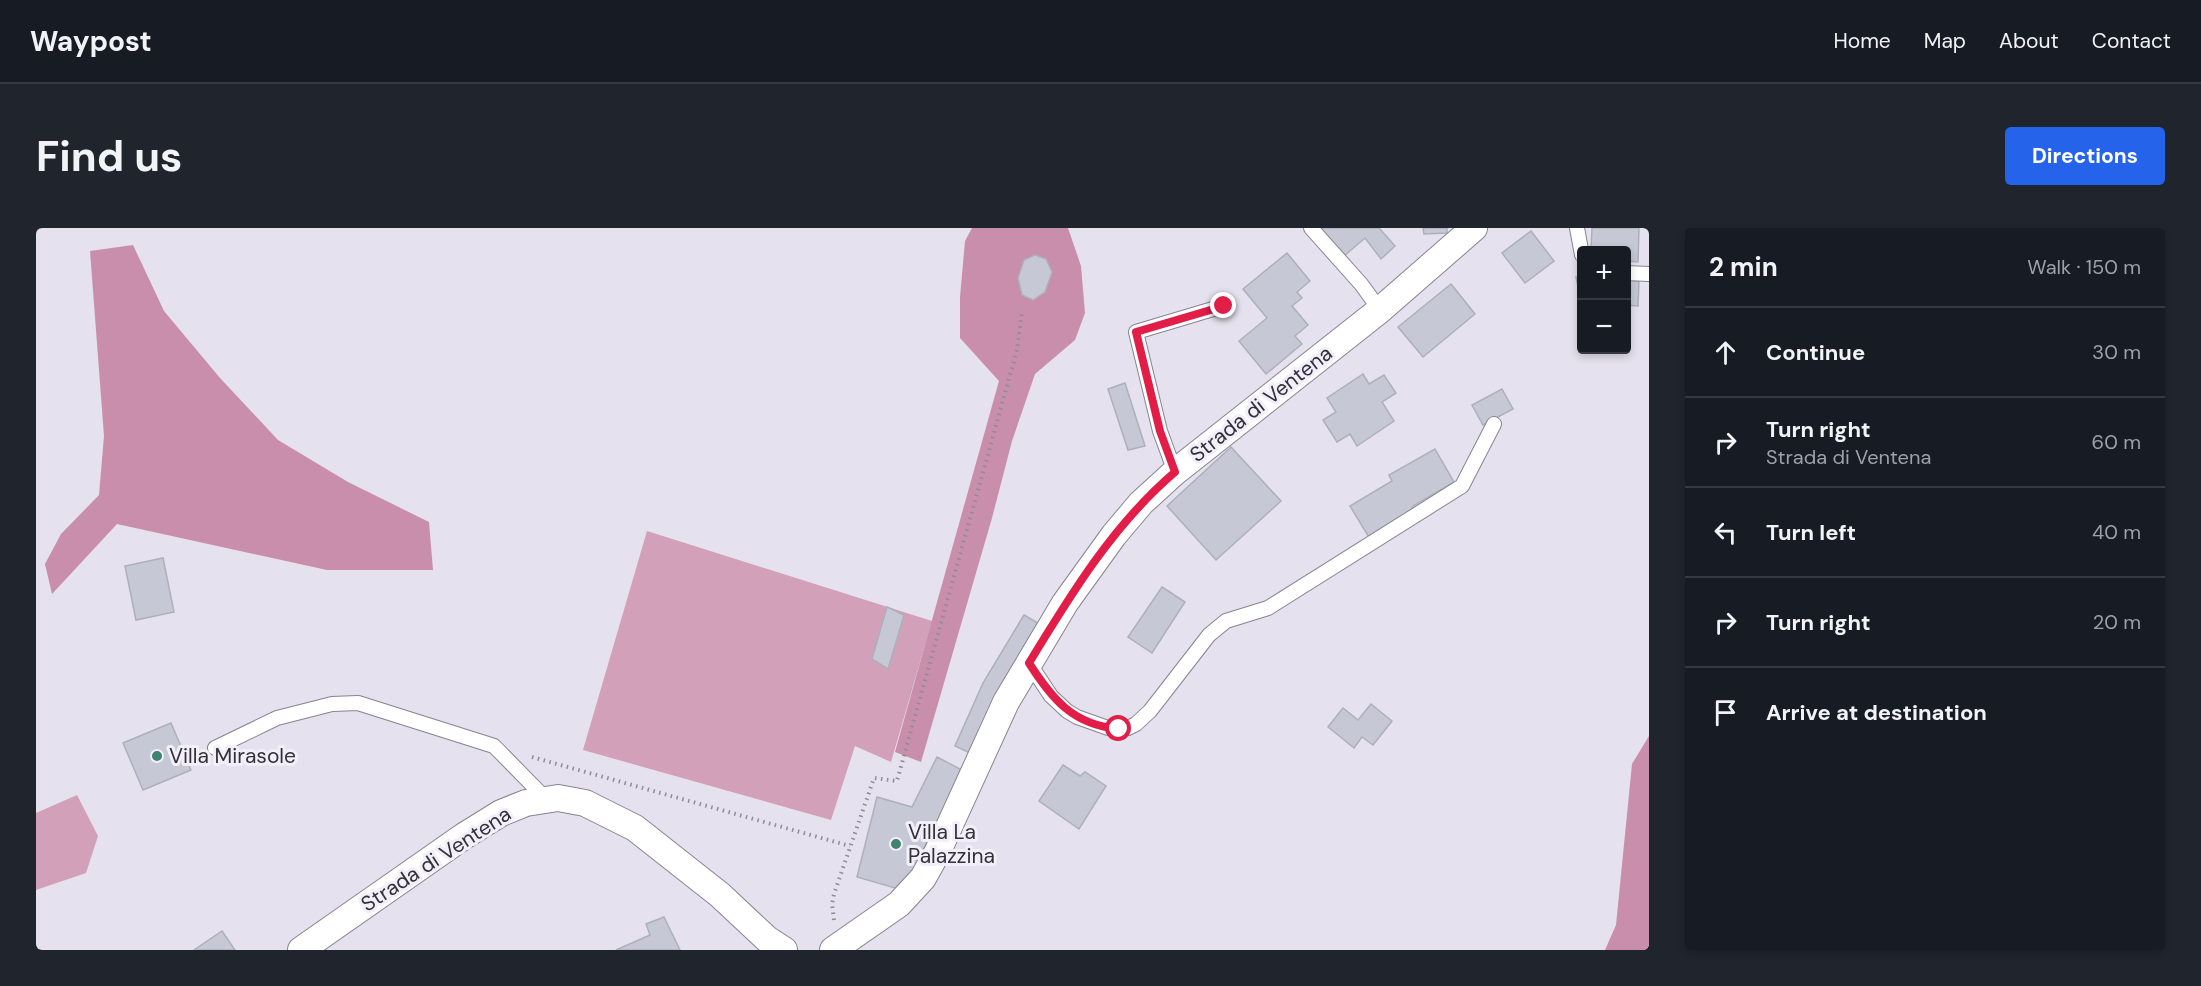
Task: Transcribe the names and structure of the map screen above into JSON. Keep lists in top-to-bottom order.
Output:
{
  "streets": {
    "street": ["Strada di Ventena"]
  },
  "places": ["Villa Mirasole", "Villa La Palazzina"],
  "page": {
    "header": "Waypost",
    "nav": [
      "Home",
      "Map",
      "About",
      "Contact"
    ],
    "buttons": "Directions",
    "title": "Find us",
    "heading": ["2 min", "Walk · 150 m"],
    "map_buttons": ["+", "−"],
    "list": [
      ["Continue", "30 m"],
      ["Turn right", "Strada di Ventena", "60 m"],
      ["Turn left", "40 m"],
      ["Turn right", "20 m"],
      "Arrive at destination"
    ]
  }
}
